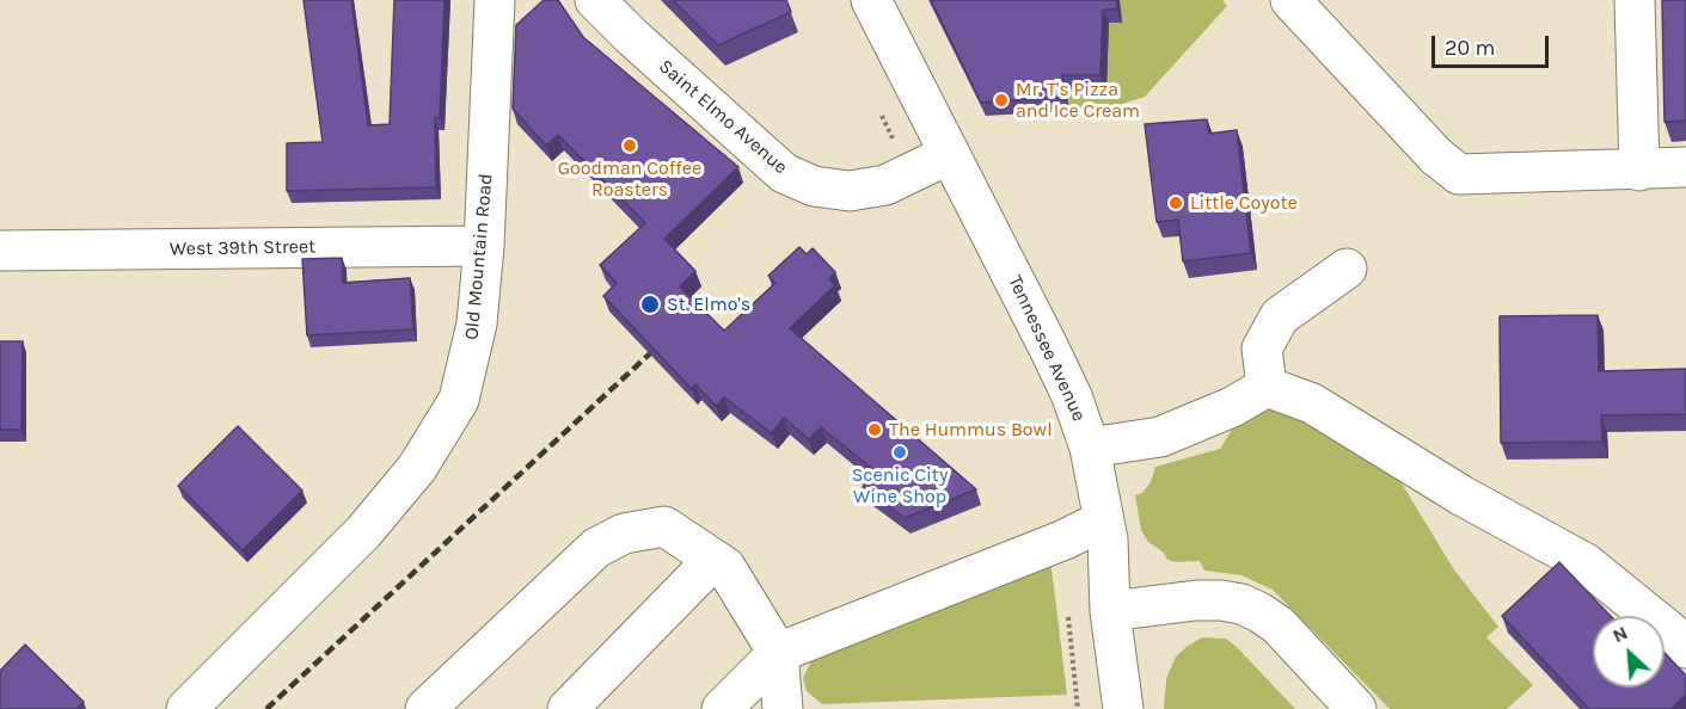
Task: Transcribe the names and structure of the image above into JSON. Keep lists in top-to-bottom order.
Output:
{
  "streets": {
    "street": [
      "Saint Elmo Avenue",
      "West 39th Street",
      "Old Mountain Road",
      "Tennessee Avenue"
    ]
  },
  "crossings": [
    ["Saint Elmo Avenue", "Tennessee Avenue"],
    ["West 39th Street", "Old Mountain Road"]
  ],
  "places": [
    "Mr. T's Pizza and Ice Cream",
    "Goodman Coffee Roasters",
    "Little Coyote",
    "St. Elmo's",
    "The Hummus Bowl",
    "Scenic City Wine Shop"
  ],
  "scale_bar": "20 m",
  "north": "top left"
}
